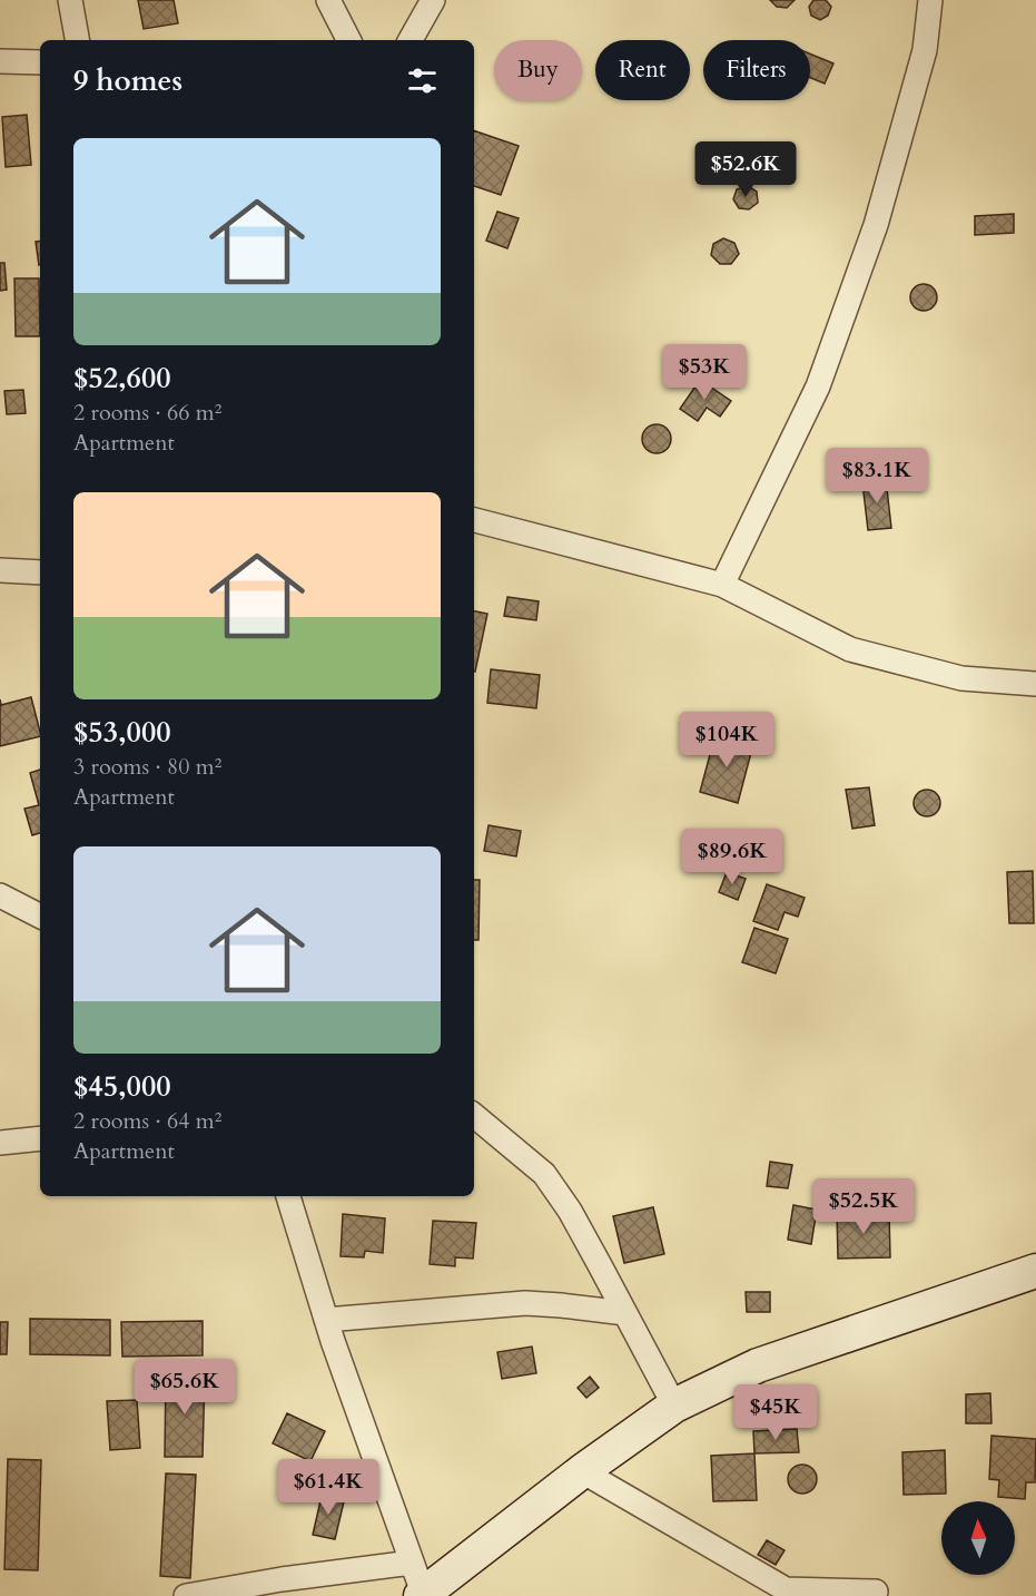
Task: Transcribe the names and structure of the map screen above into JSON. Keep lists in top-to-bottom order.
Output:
{
  "north": "top",
  "page": {
    "chip": ["Buy", "Rent", "Filters"],
    "heading": "9 homes",
    "list": [
      {
        "name": "$52,600",
        "note": "2 rooms · 66 m² · Apartment"
      },
      {
        "name": "$53,000",
        "note": "3 rooms · 80 m² · Apartment"
      },
      {
        "name": "$45,000",
        "note": "2 rooms · 64 m² · Apartment"
      }
    ],
    "price": [
      "$52.6K",
      "$53K",
      "$83.1K",
      "$104K",
      "$89.6K",
      "$52.5K",
      "$65.6K",
      "$45K",
      "$61.4K"
    ]
  }
}
